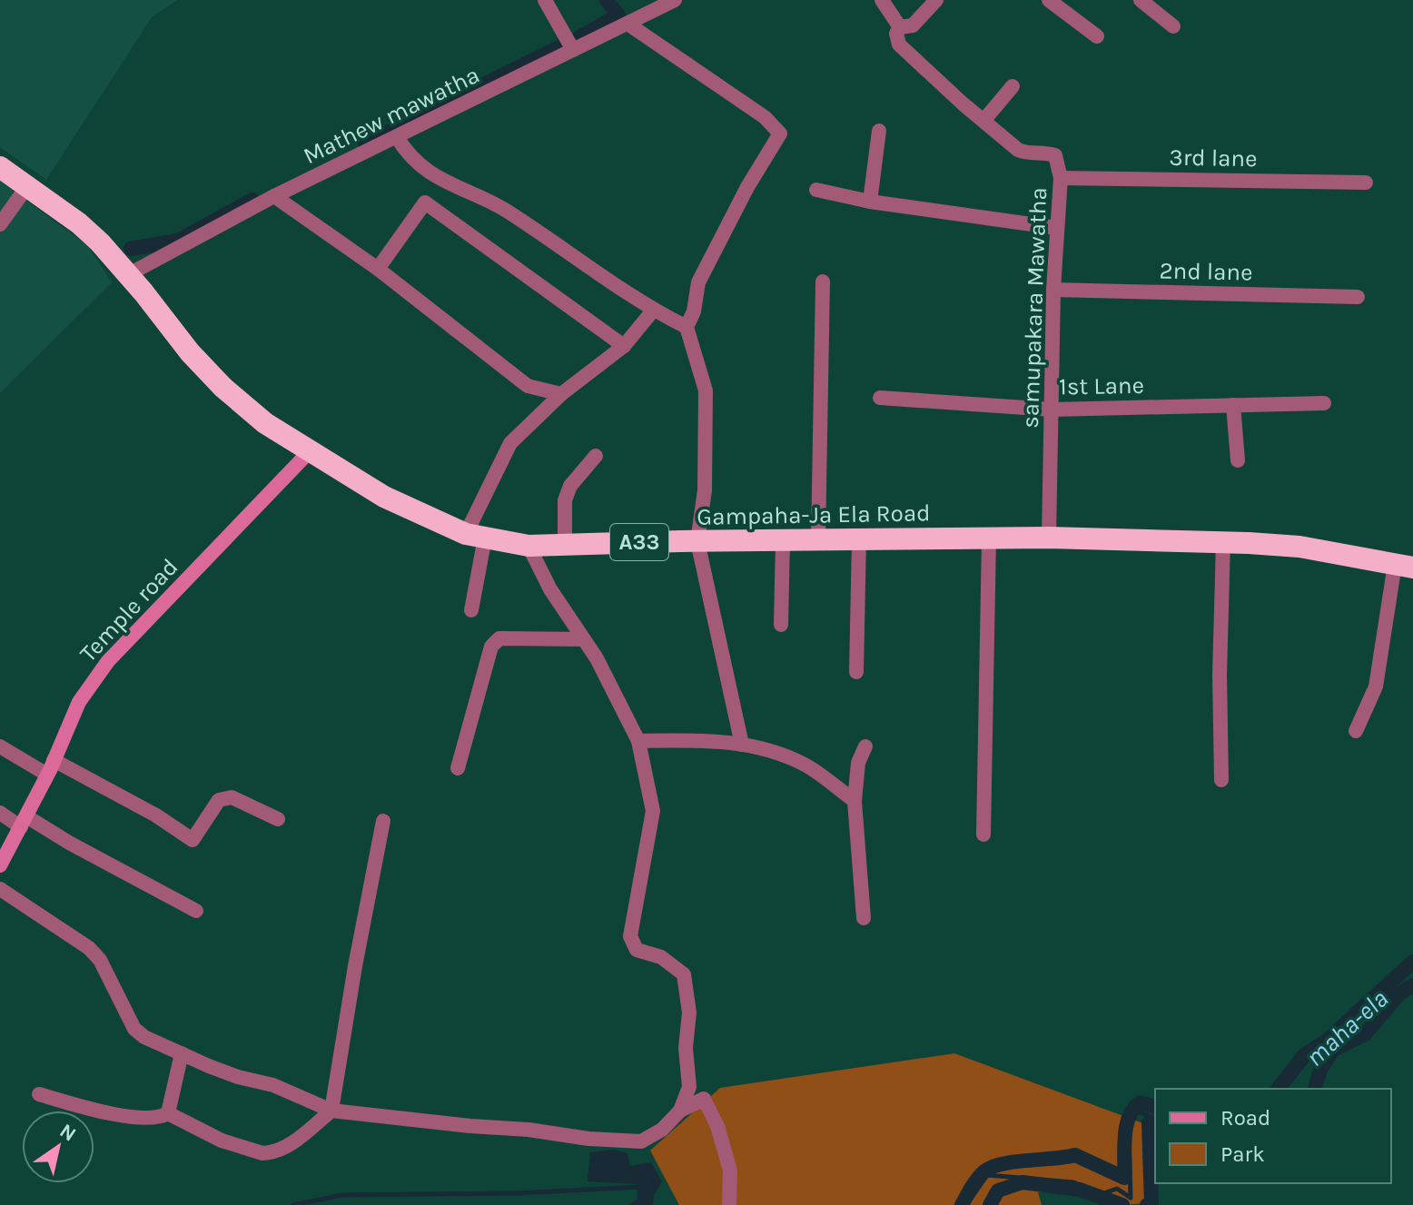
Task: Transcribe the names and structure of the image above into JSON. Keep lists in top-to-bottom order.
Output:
{
  "streets": {
    "highway": ["Gampaha-Ja Ela Road", "A33"],
    "street": [
      "Mathew mawatha",
      "3rd lane",
      "2nd lane",
      "samupakara Mawatha",
      "1st Lane",
      "Temple road"
    ]
  },
  "crossings": [
    ["Mathew mawatha", "Gampaha-Ja Ela Road"],
    ["3rd lane", "samupakara Mawatha"],
    ["2nd lane", "samupakara Mawatha"],
    ["samupakara Mawatha", "1st Lane"],
    ["samupakara Mawatha", "Gampaha-Ja Ela Road"],
    ["Gampaha-Ja Ela Road", "Temple road"]
  ],
  "water": ["maha-ela"],
  "legend": ["Road", "Park"],
  "north": "top right"
}
